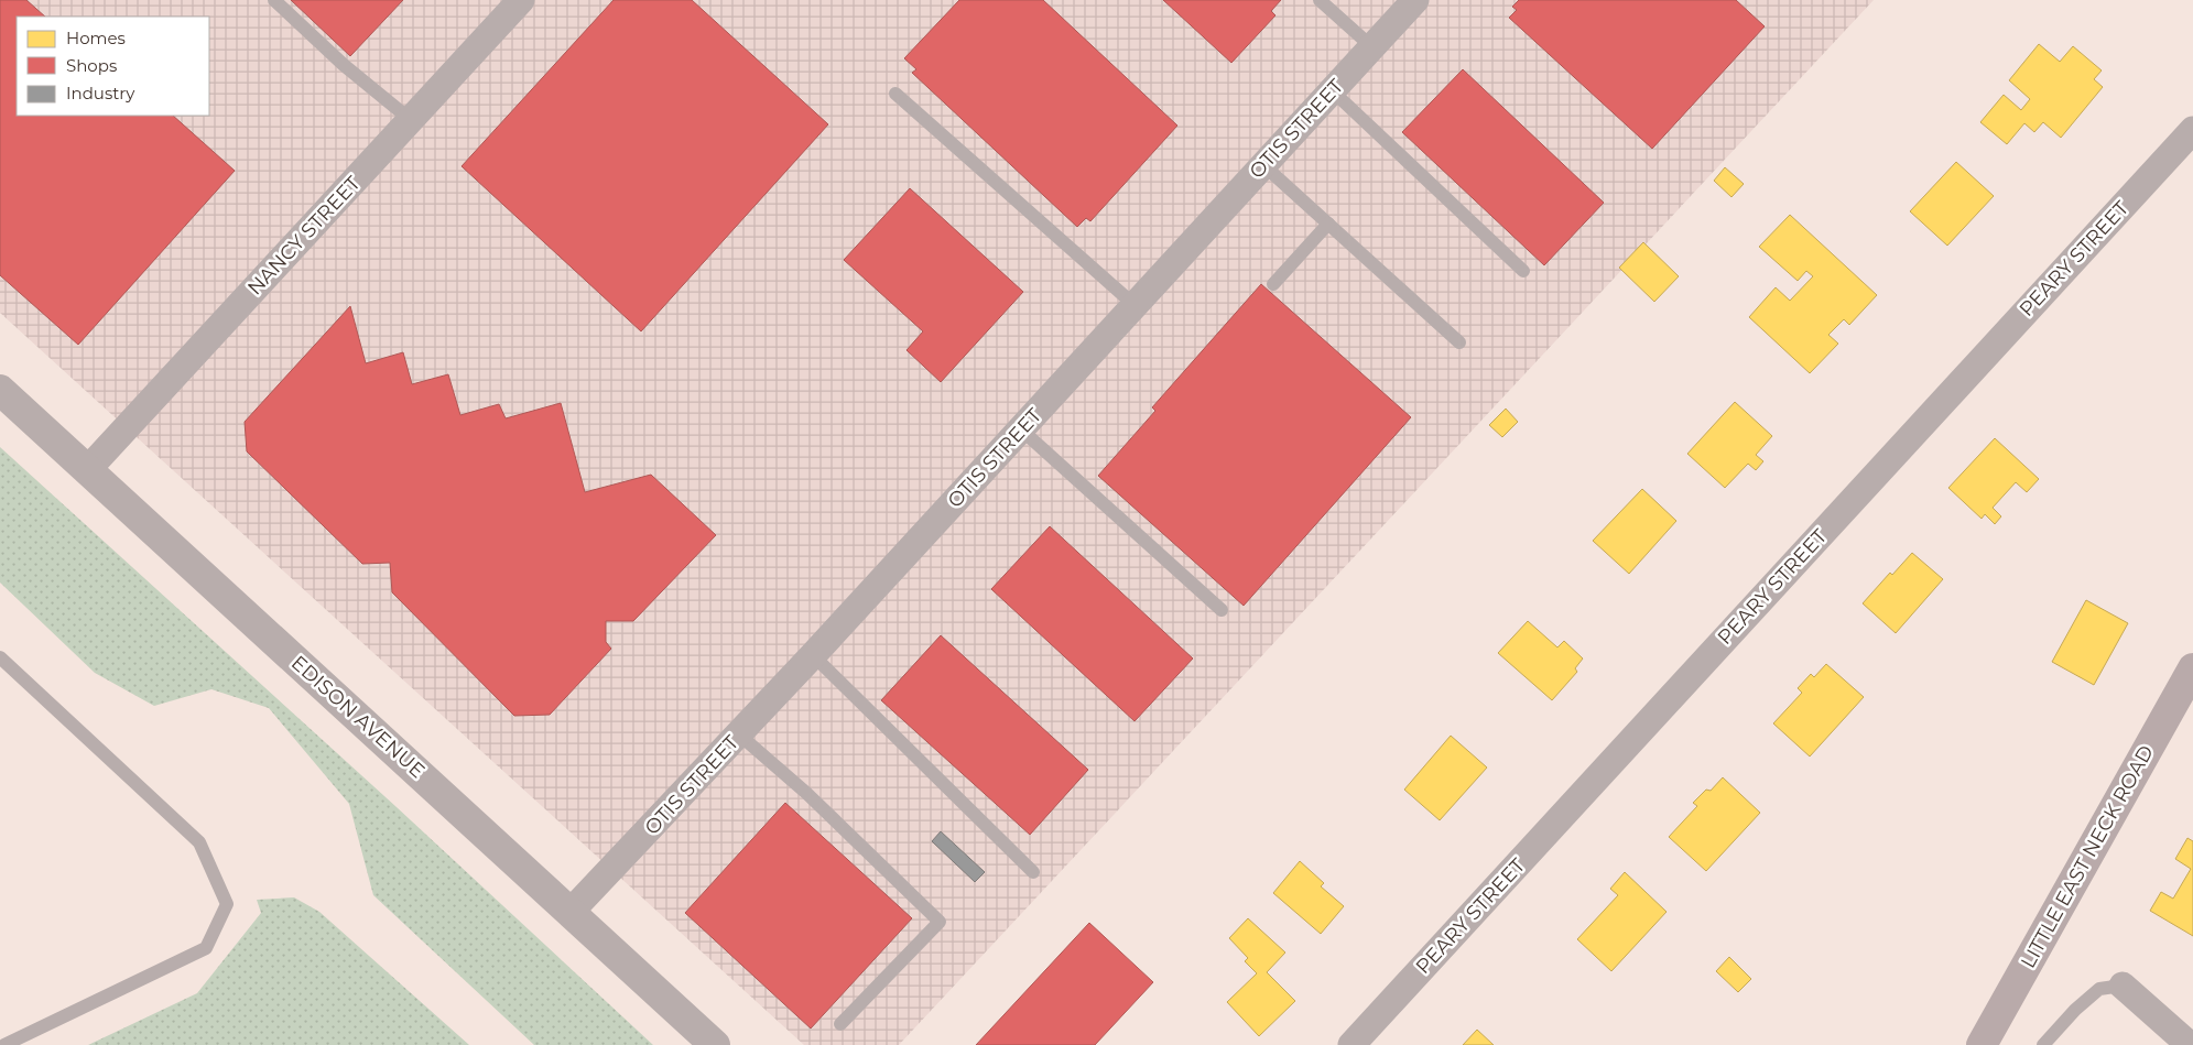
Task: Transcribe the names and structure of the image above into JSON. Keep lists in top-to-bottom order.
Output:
{
  "streets": {
    "main road": ["LITTLE EAST NECK ROAD"],
    "street": [
      "OTIS STREET",
      "NANCY STREET",
      "PEARY STREET",
      "EDISON AVENUE"
    ]
  },
  "crossings": [
    ["OTIS STREET", "EDISON AVENUE"],
    ["NANCY STREET", "EDISON AVENUE"]
  ],
  "legend": ["Homes", "Shops", "Industry"]
}
